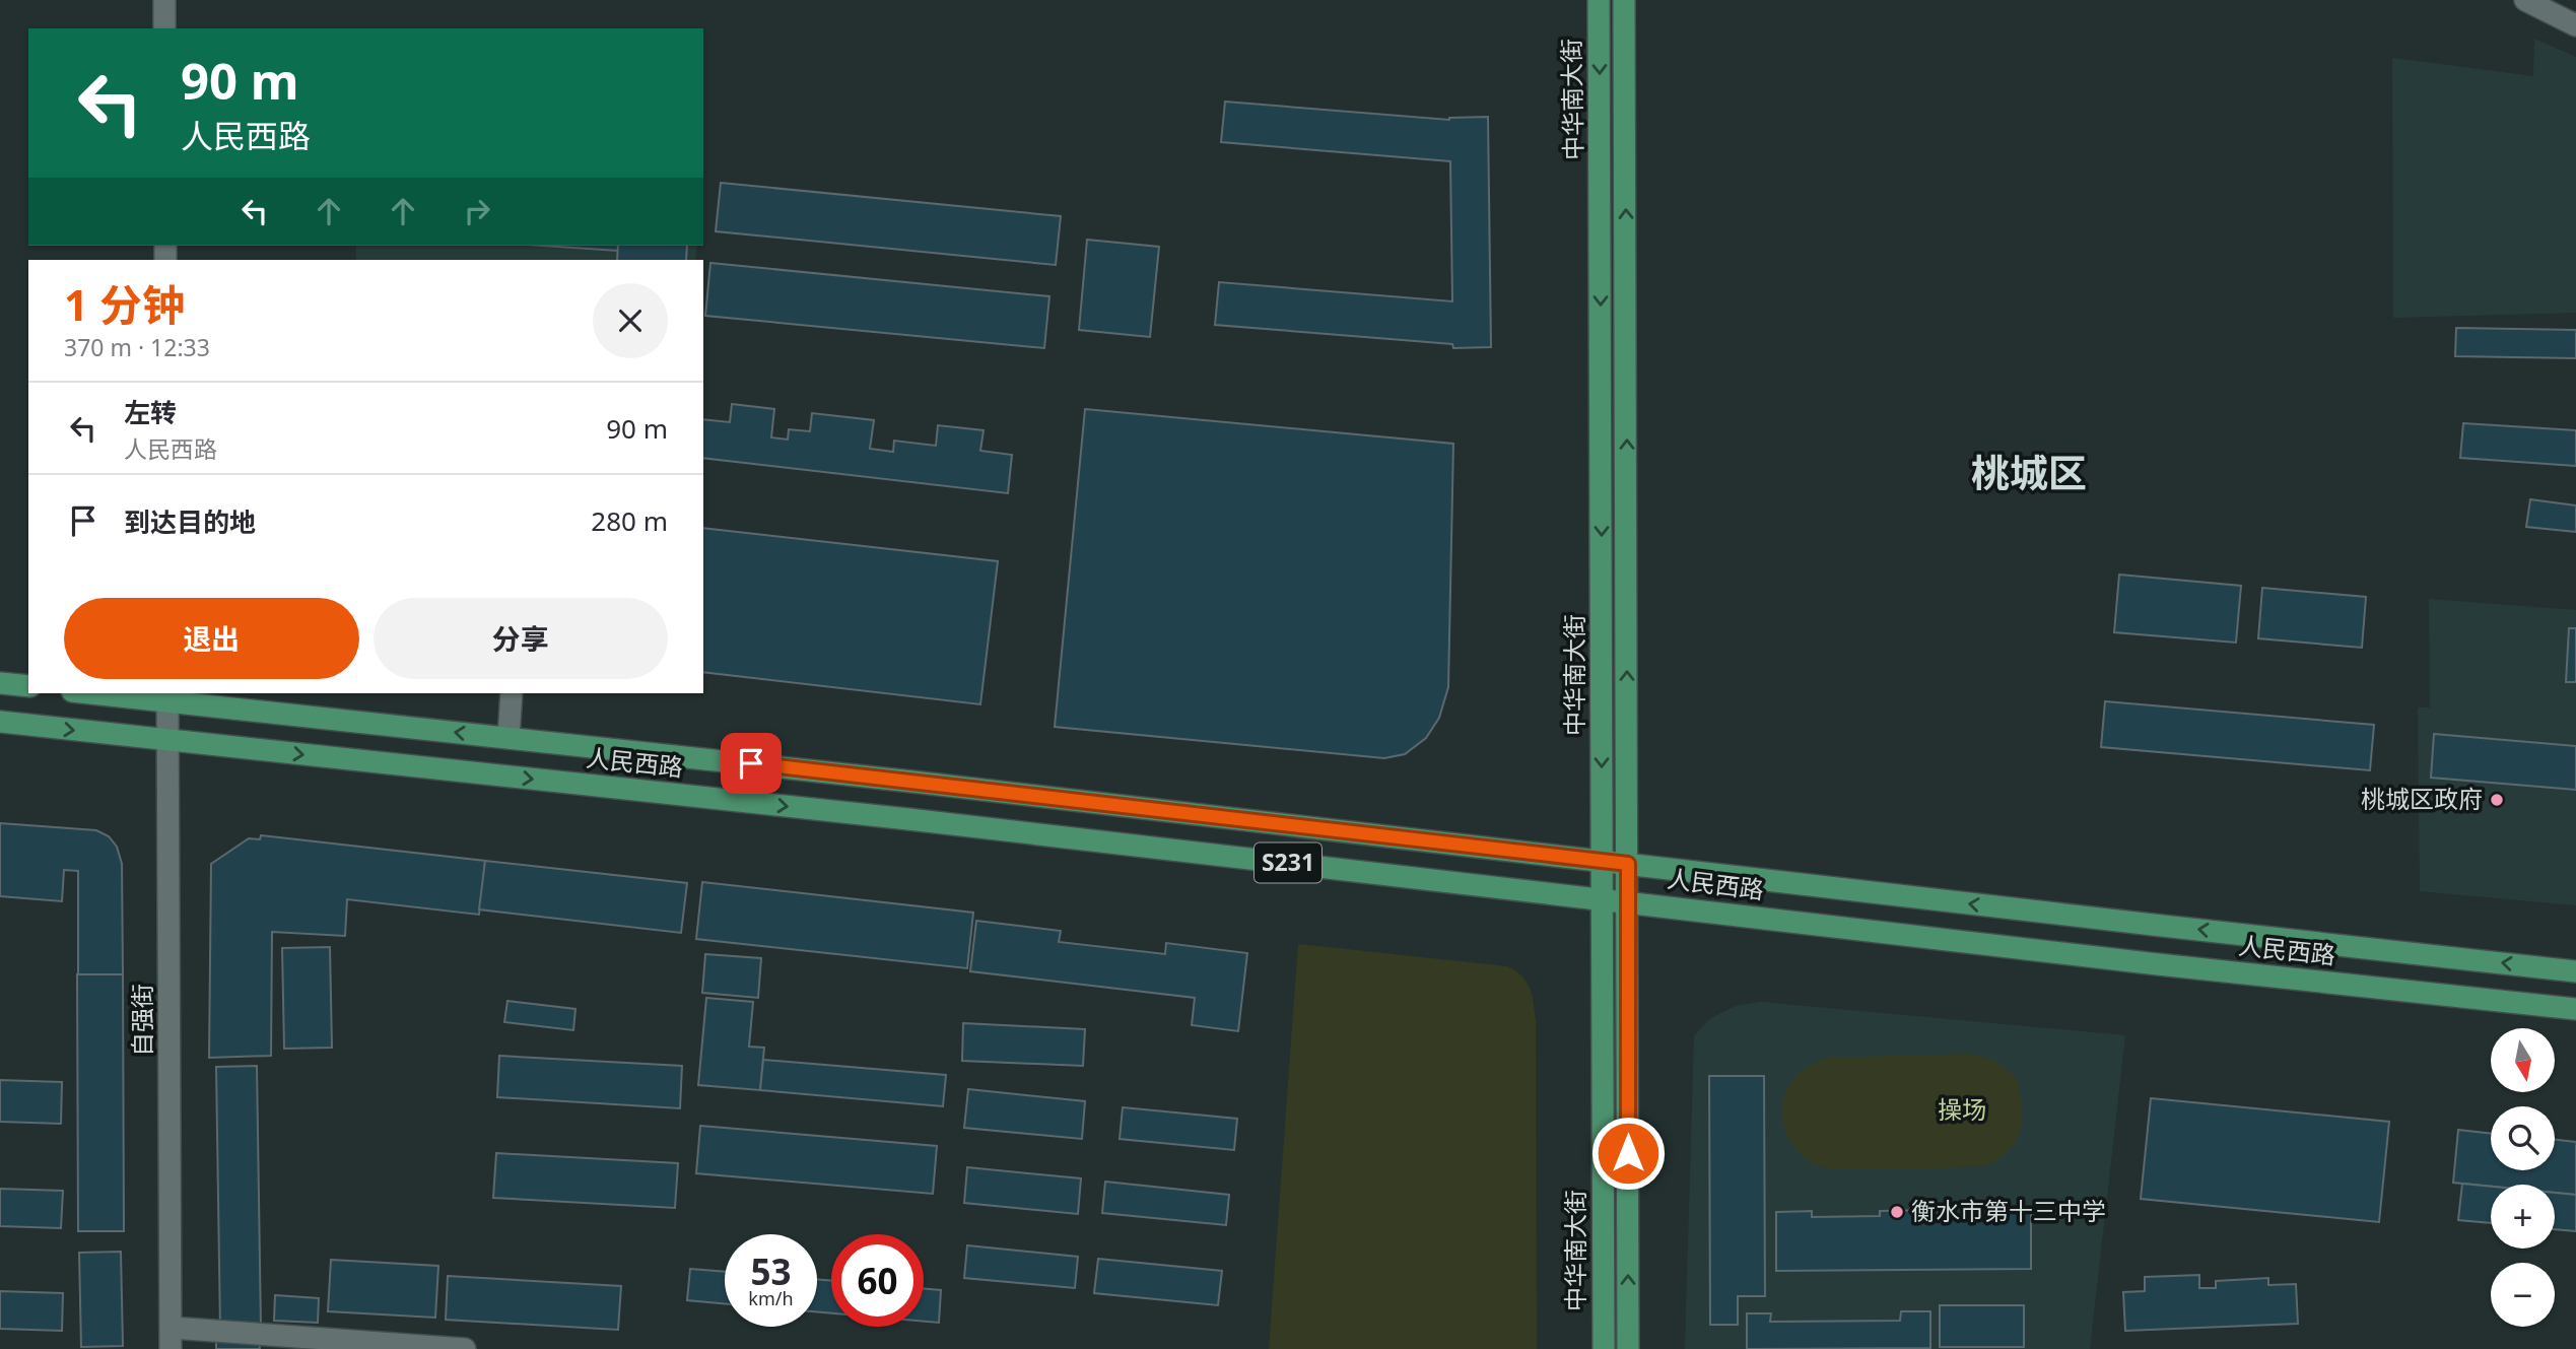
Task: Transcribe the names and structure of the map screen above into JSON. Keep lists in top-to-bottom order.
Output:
{
  "streets": {
    "main road": ["中华南大街", "人民西路", "S231"],
    "street": ["自强街"]
  },
  "crossings": [
    ["中华南大街", "人民西路"],
    ["人民西路", "自强街"]
  ],
  "districts": ["桃城区"],
  "parks": ["操场"],
  "places": ["桃城区政府", "衡水市第十三中学"],
  "north": "bottom",
  "page": {
    "turn": ["90 m", "人民西路"],
    "heading": ["1 分钟", "370 m · 12:33"],
    "list": [
      {
        "name": "左转",
        "note": "人民西路",
        "value": "90 m"
      },
      {
        "name": "到达目的地",
        "value": "280 m"
      }
    ],
    "buttons": ["退出", "分享"],
    "map_buttons": ["+", "−"],
    "speed": "53 km/h",
    "limit": "60"
  }
}
